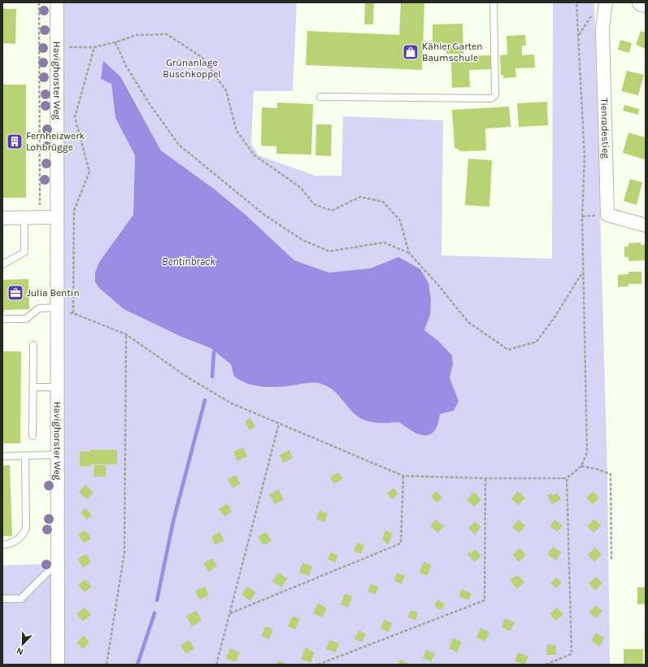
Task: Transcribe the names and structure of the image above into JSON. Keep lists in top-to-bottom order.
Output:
{
  "streets": {
    "street": ["Havighorster Weg", "Tienradestieg"]
  },
  "water": ["Bentinbrack"],
  "parks": ["Grünanlage Buschkoppel"],
  "places": {
    "shop": ["Kähler Garten Baumschule"],
    "building": ["Fernheizwerk Lohbrügge"],
    "office": ["Julia Bentin"]
  },
  "north": "bottom"
}
